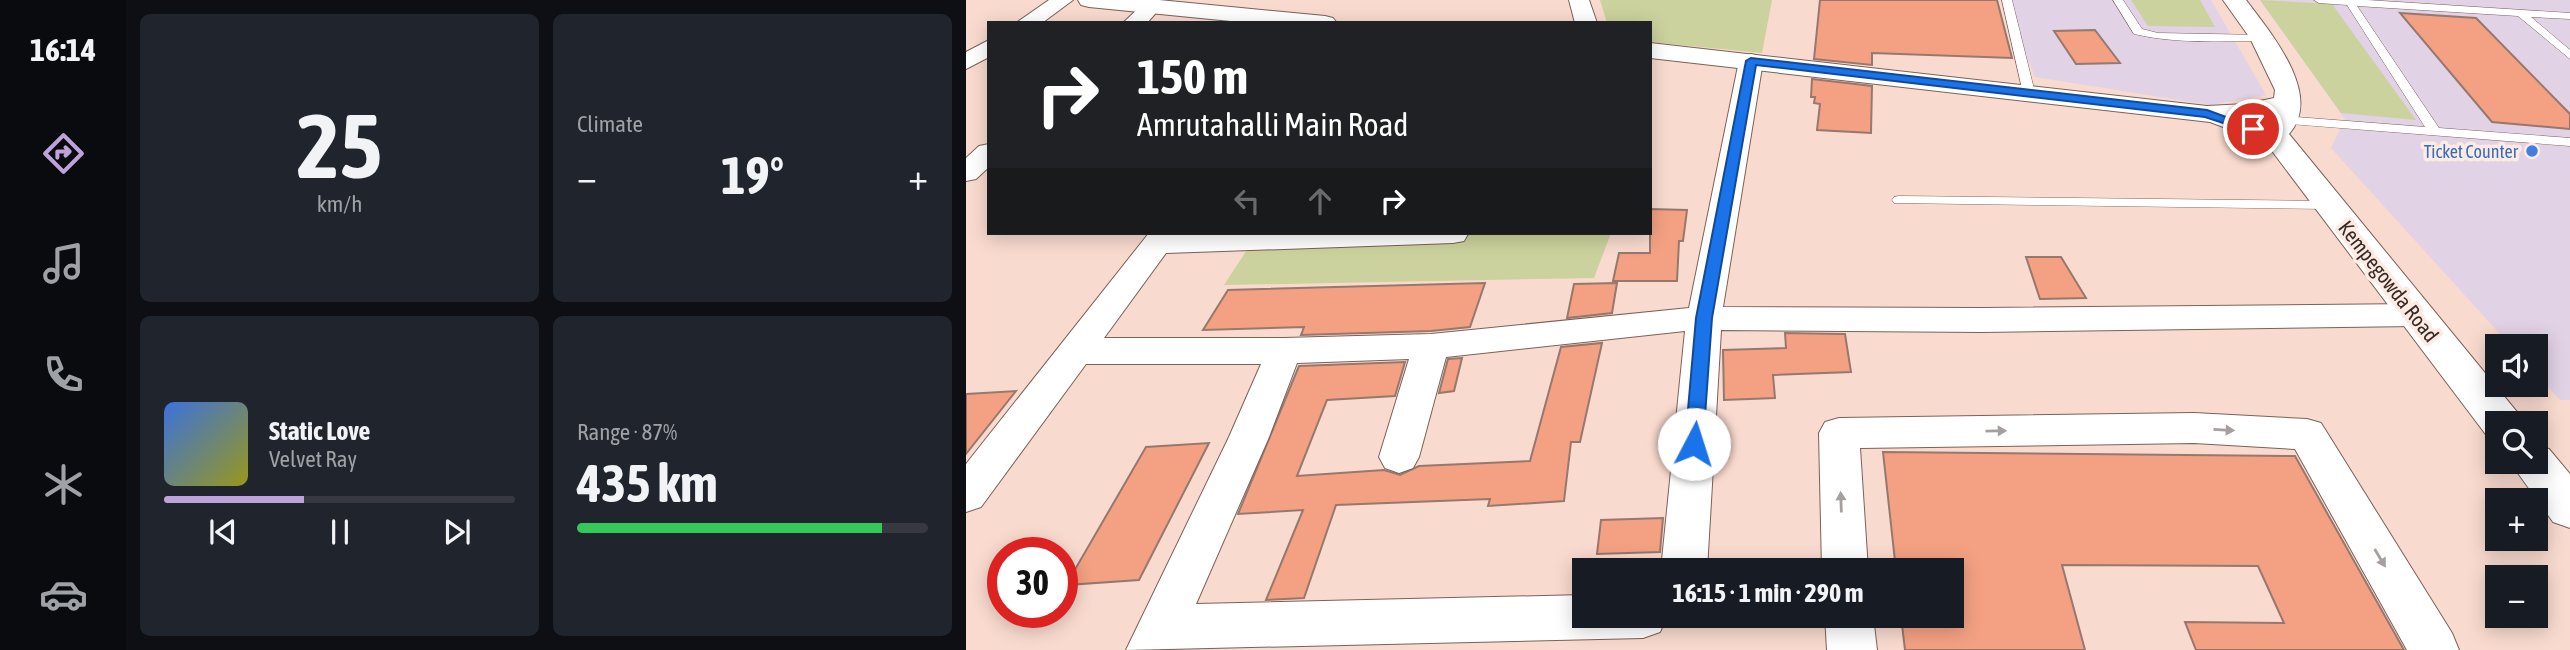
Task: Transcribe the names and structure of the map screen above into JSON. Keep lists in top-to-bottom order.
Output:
{
  "streets": {
    "street": ["Kempegowda Road"]
  },
  "places": ["Ticket Counter"],
  "page": {
    "tabs": "16:14",
    "tile": [
      ["25", "km/h"],
      "Climate",
      ["Range · 87%", "435 km"]
    ],
    "turn": ["150 m", "Amrutahalli Main Road"],
    "heat": ["−", "19°", "+"],
    "map_buttons": ["+", "−"],
    "song": ["Static Love", "Velvet Ray"],
    "limit": "30",
    "trip": "16:15 · 1 min · 290 m"
  }
}
